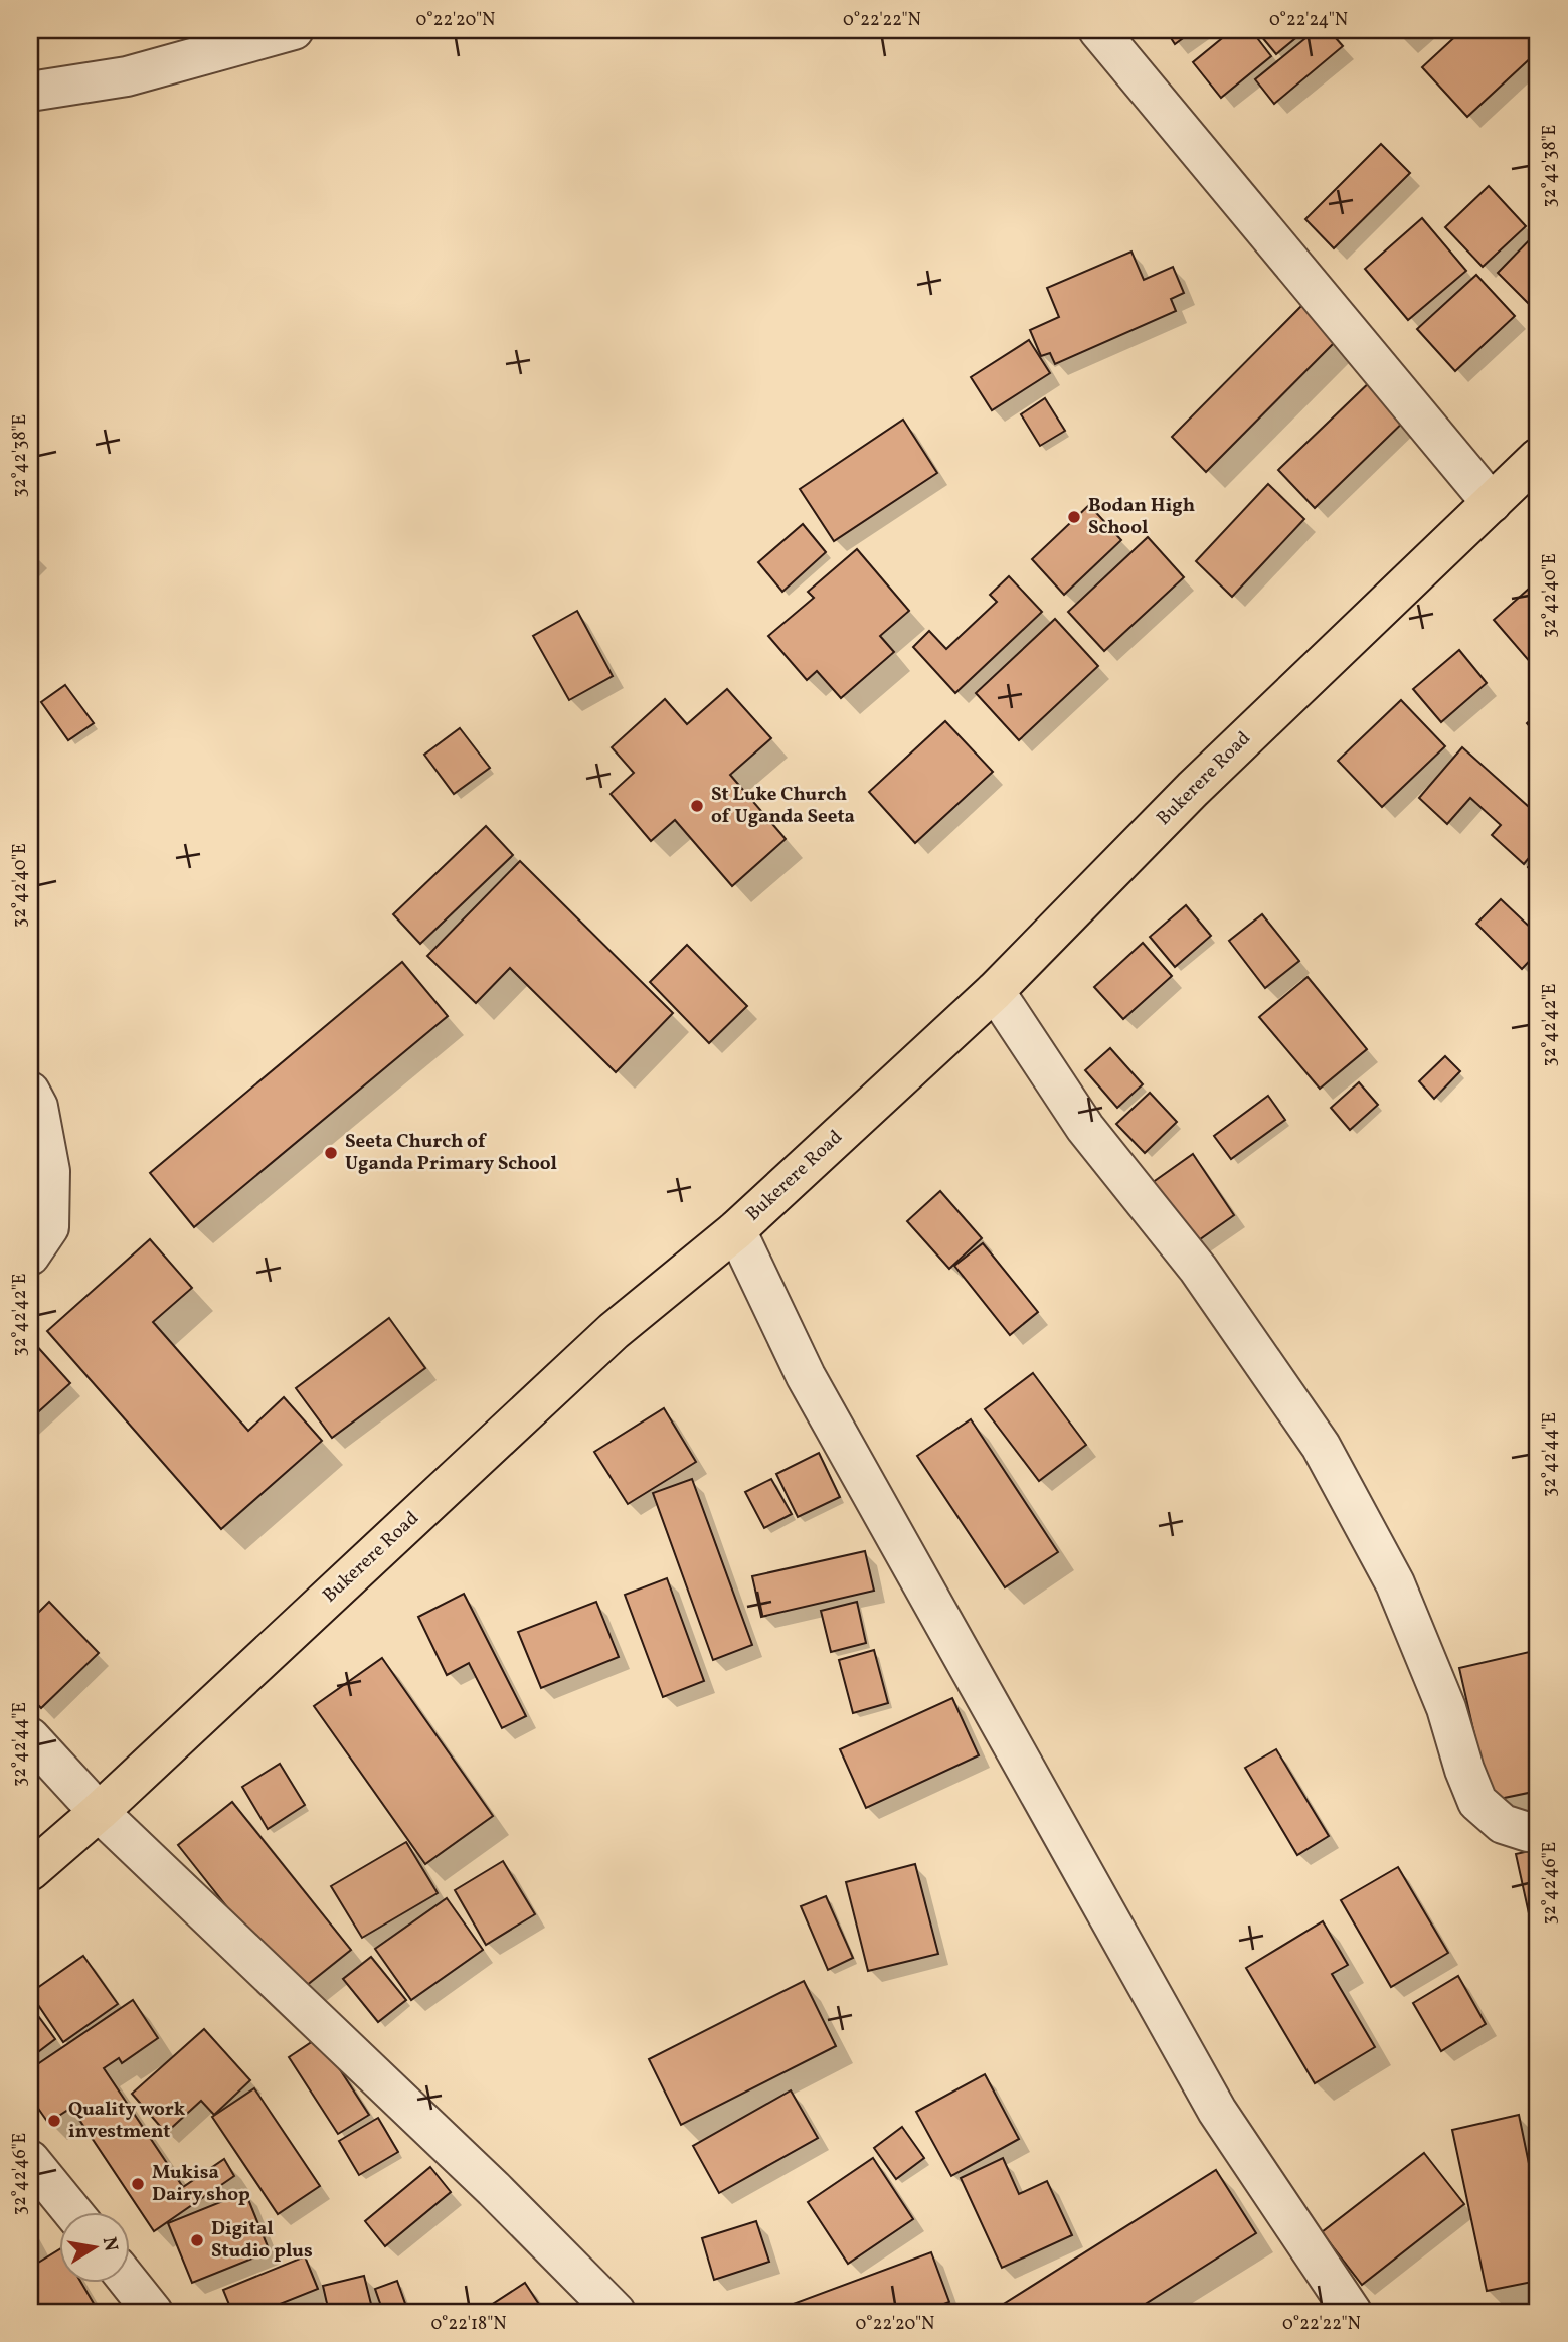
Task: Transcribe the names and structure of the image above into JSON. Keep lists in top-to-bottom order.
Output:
{
  "streets": {
    "main road": ["Bukerere Road"]
  },
  "places": [
    "Bodan High School",
    "St Luke Church of Uganda Seeta",
    "Seeta Church of Uganda Primary School",
    "Quality work investment",
    "Mukisa Dairy shop",
    "Digital Studio plus"
  ],
  "north": "right",
  "coordinates": [
    "0°22'20\"N",
    "0°22'22\"N",
    "0°22'24\"N",
    "32°42'38\"E",
    "32°42'40\"E",
    "32°42'42\"E",
    "32°42'44\"E",
    "32°42'46\"E",
    "0°22'18\"N"
  ]
}
